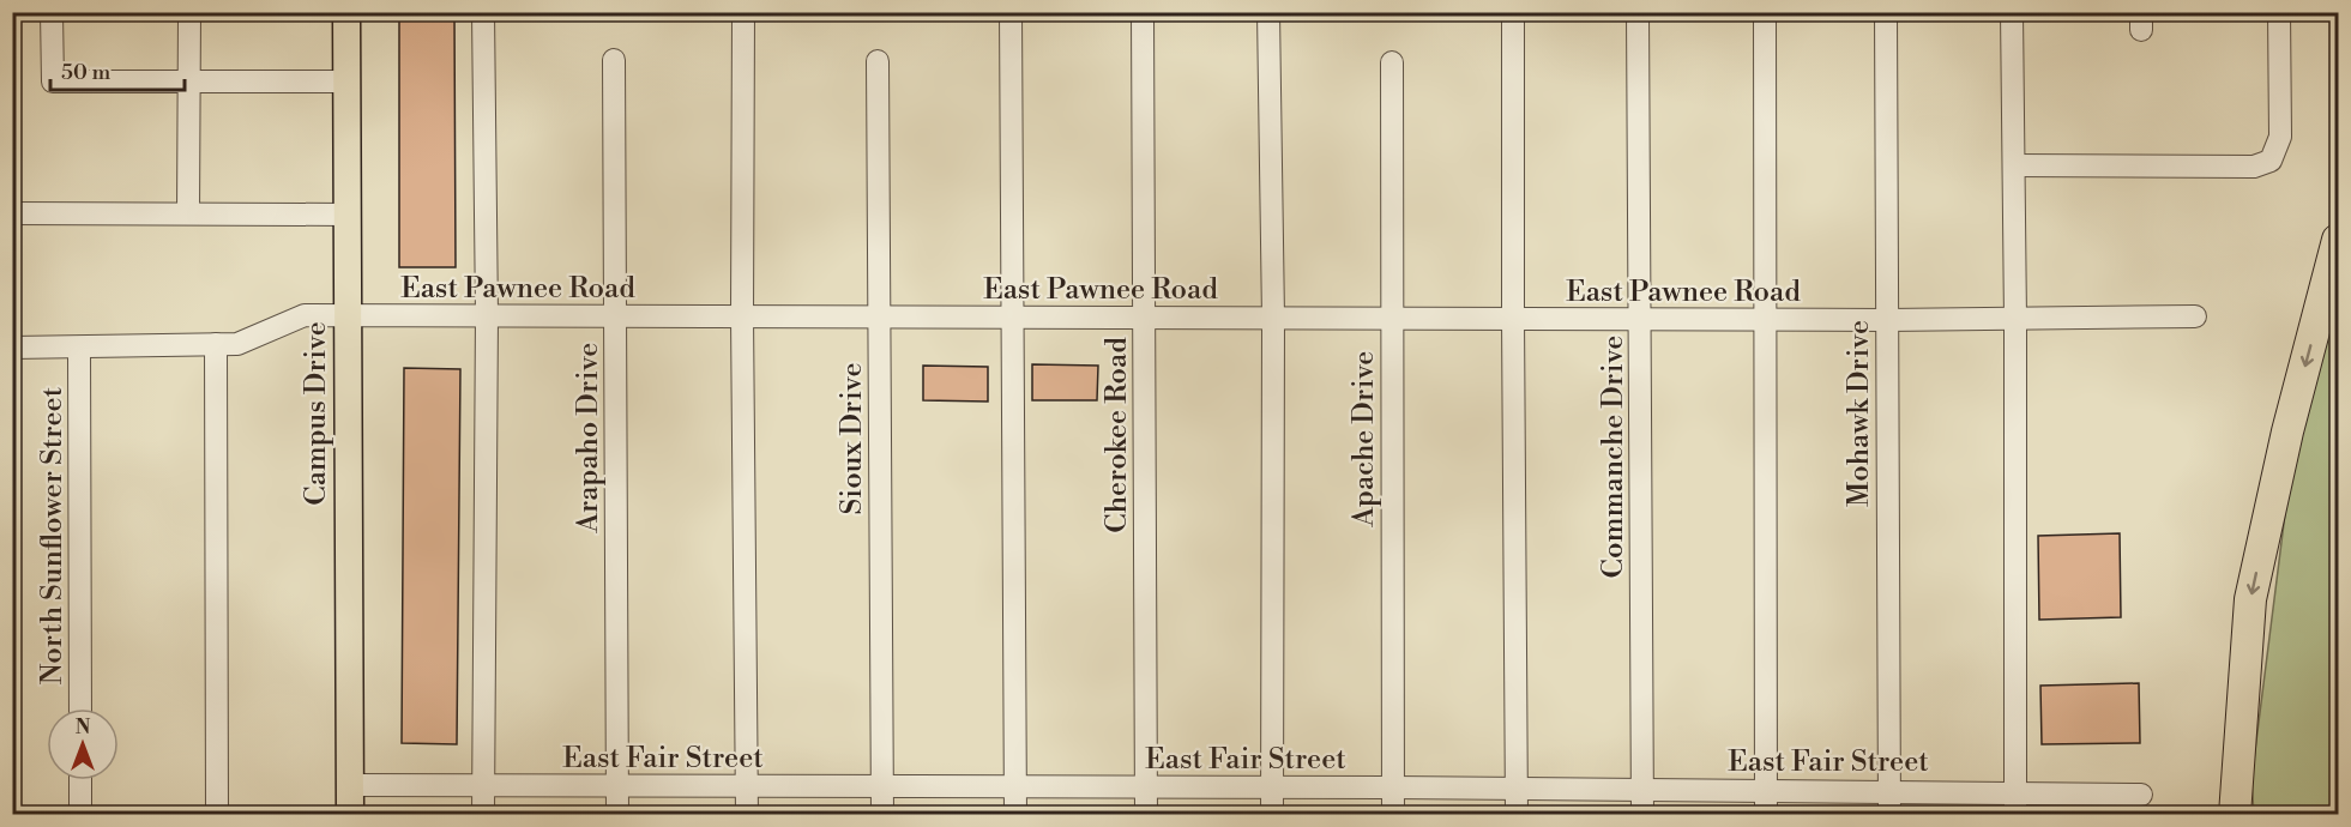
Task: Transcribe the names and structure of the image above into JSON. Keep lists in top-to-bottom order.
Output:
{
  "streets": {
    "main road": ["Campus Drive"],
    "street": [
      "East Pawnee Road",
      "Mohawk Drive",
      "Cherokee Road",
      "Arapaho Drive",
      "Sioux Drive",
      "Apache Drive",
      "Commanche Drive",
      "North Sunflower Street",
      "East Fair Street"
    ]
  },
  "crossings": [
    ["East Pawnee Road", "Campus Drive"],
    ["East Pawnee Road", "Mohawk Drive"],
    ["East Pawnee Road", "Cherokee Road"],
    ["East Pawnee Road", "Arapaho Drive"],
    ["East Pawnee Road", "Sioux Drive"],
    ["East Pawnee Road", "Apache Drive"],
    ["East Pawnee Road", "Commanche Drive"],
    ["East Pawnee Road", "North Sunflower Street"],
    ["Campus Drive", "East Fair Street"],
    ["Mohawk Drive", "East Fair Street"],
    ["Cherokee Road", "East Fair Street"],
    ["Arapaho Drive", "East Fair Street"],
    ["Sioux Drive", "East Fair Street"],
    ["Apache Drive", "East Fair Street"],
    ["Commanche Drive", "East Fair Street"]
  ],
  "scale_bar": "50 m",
  "north": "top"
}
